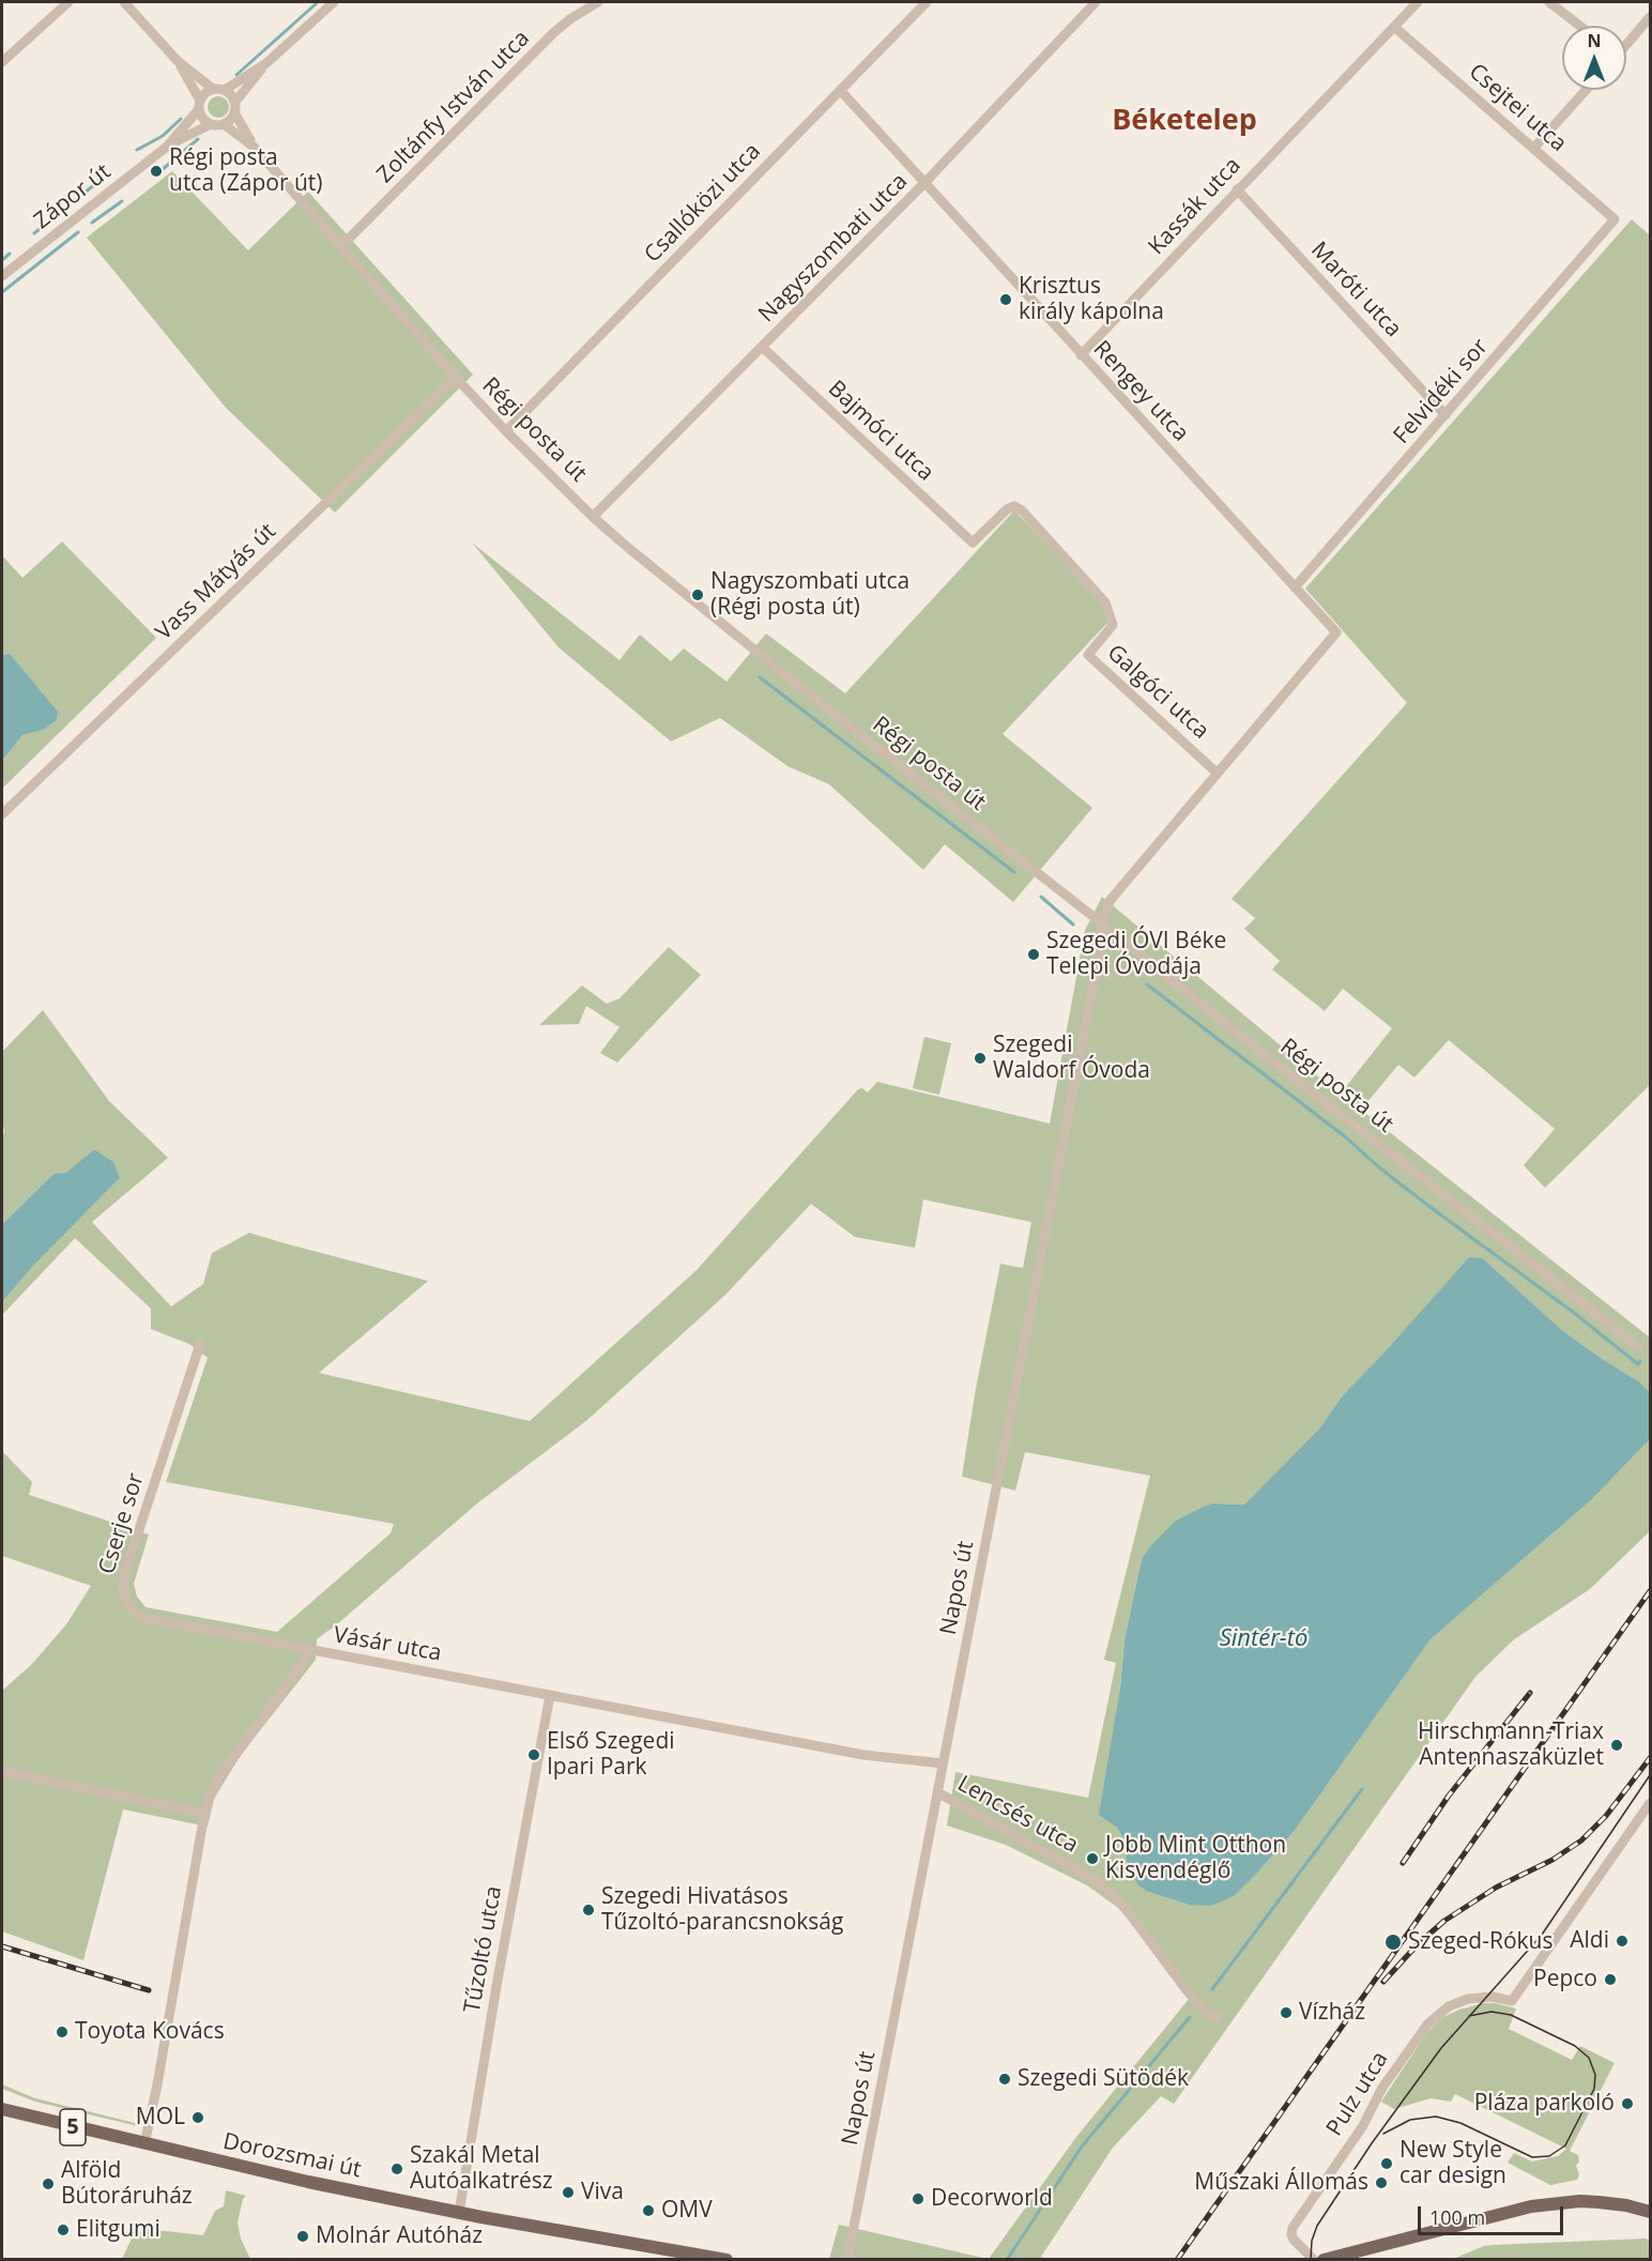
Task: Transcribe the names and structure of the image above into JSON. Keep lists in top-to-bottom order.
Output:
{
  "streets": {
    "main road": ["5", "Dorozsmai út"],
    "street": [
      "Zoltánfy István utca",
      "Csejtei utca",
      "Zápor út",
      "Csallóközi utca",
      "Kassák utca",
      "Nagyszombati utca",
      "Maróti utca",
      "Rengey utca",
      "Felvidéki sor",
      "Régi posta út",
      "Bajmóci utca",
      "Vass Mátyás út",
      "Galgóci utca",
      "Cserje sor",
      "Napos út",
      "Vásár utca",
      "Lencsés utca",
      "Tűzoltó utca",
      "Pulz utca"
    ]
  },
  "crossings": [
    ["Zoltánfy István utca", "Régi posta út"],
    ["Csejtei utca", "Kassák utca"],
    ["Csejtei utca", "Felvidéki sor"],
    ["Zápor út", "Régi posta út"],
    ["Csallóközi utca", "Rengey utca"],
    ["Csallóközi utca", "Régi posta út"],
    ["Kassák utca", "Maróti utca"],
    ["Kassák utca", "Rengey utca"],
    ["Nagyszombati utca", "Rengey utca"],
    ["Nagyszombati utca", "Régi posta út"],
    ["Nagyszombati utca", "Bajmóci utca"],
    ["Maróti utca", "Felvidéki sor"],
    ["Rengey utca", "Felvidéki sor"],
    ["Rengey utca", "Napos út"],
    ["Régi posta út", "Vass Mátyás út"],
    ["Régi posta út", "Napos út"],
    ["Bajmóci utca", "Galgóci utca"],
    ["Galgóci utca", "Napos út"],
    ["Cserje sor", "Vásár utca"],
    ["Napos út", "Vásár utca"],
    ["Napos út", "Lencsés utca"],
    ["Vásár utca", "Tűzoltó utca"],
    ["Vásár utca", "Dorozsmai út"],
    ["Tűzoltó utca", "Dorozsmai út"]
  ],
  "districts": ["Béketelep"],
  "water": ["Sintér-tó"],
  "places": [
    "Régi posta utca (Zápor út)",
    "Krisztus király kápolna",
    "Nagyszombati utca (Régi posta út)",
    "Szegedi ÓVI Béke Telepi Óvodája",
    "Szegedi Waldorf Óvoda",
    "Hirschmann-Triax Antennaszaküzlet",
    "Első Szegedi Ipari Park",
    "Jobb Mint Otthon Kisvendéglő",
    "Szegedi Hivatásos Tűzoltó-parancsnokság",
    "Aldi",
    "Szeged-Rókus",
    "Pepco",
    "Vízház",
    "Toyota Kovács",
    "Szegedi Sütödék",
    "Pláza parkoló",
    "MOL",
    "New Style car design",
    "Szakál Metal Autóalkatrész",
    "Műszaki Állomás",
    "Alföld Bútoráruház",
    "Viva",
    "Decorworld",
    "OMV",
    "Elitgumi",
    "Molnár Autóház"
  ],
  "scale_bar": "100 m",
  "north": "top"
}
